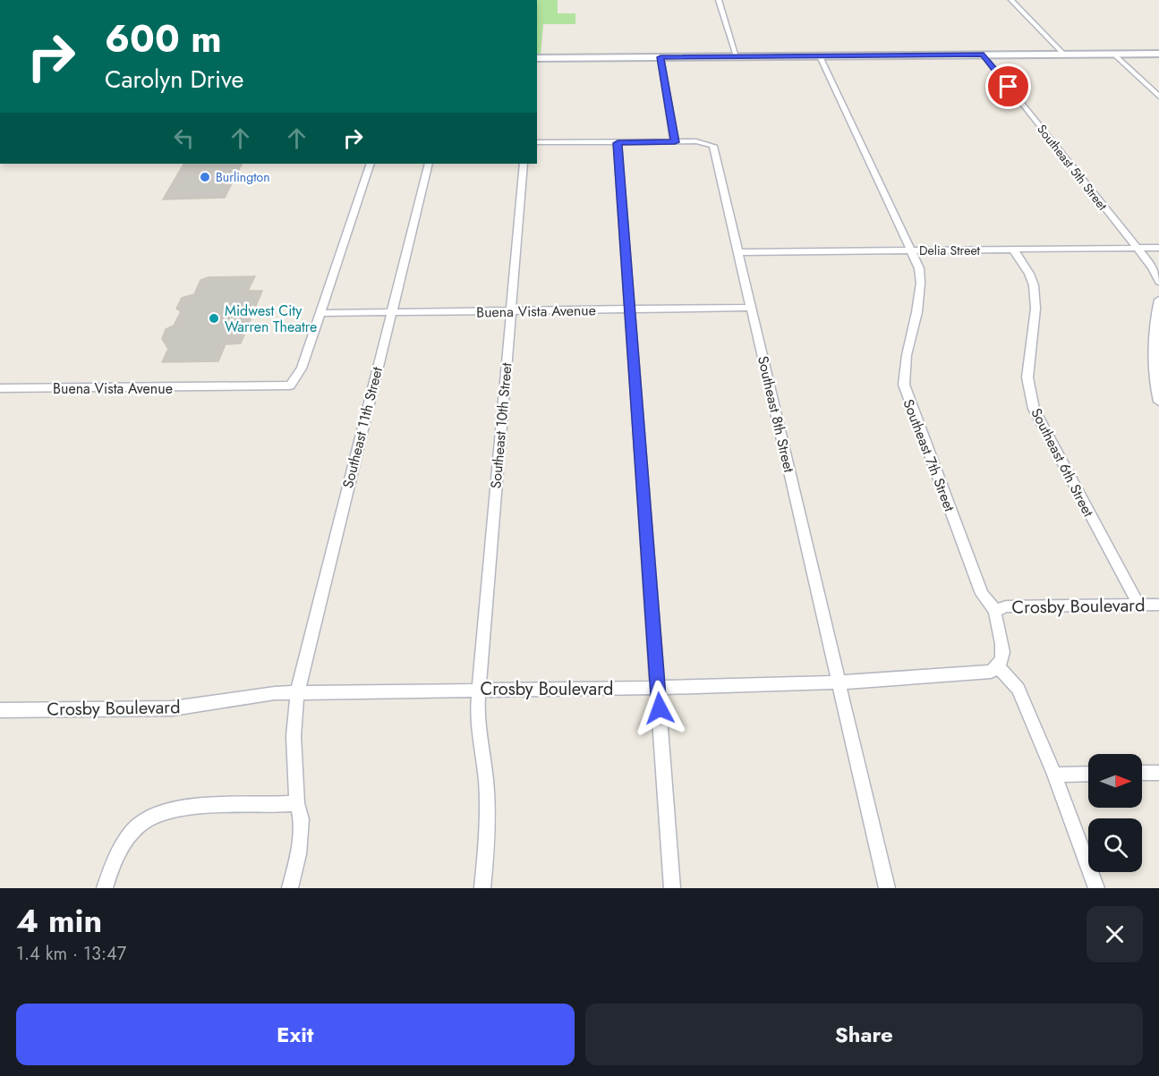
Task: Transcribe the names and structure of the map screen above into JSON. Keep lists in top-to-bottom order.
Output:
{
  "streets": {
    "street": [
      "Southeast 5th Street",
      "Delia Street",
      "Buena Vista Avenue",
      "Southeast 8th Street",
      "Southeast 10th Street",
      "Southeast 11th Street",
      "Southeast 7th Street",
      "Southeast 6th Street",
      "Crosby Boulevard"
    ]
  },
  "crossings": [
    ["Southeast 5th Street", "Delia Street"],
    ["Delia Street", "Southeast 8th Street"],
    ["Delia Street", "Southeast 7th Street"],
    ["Delia Street", "Southeast 6th Street"],
    ["Buena Vista Avenue", "Southeast 8th Street"],
    ["Buena Vista Avenue", "Southeast 10th Street"],
    ["Buena Vista Avenue", "Southeast 11th Street"],
    ["Southeast 8th Street", "Crosby Boulevard"],
    ["Southeast 10th Street", "Crosby Boulevard"],
    ["Southeast 11th Street", "Crosby Boulevard"],
    ["Southeast 7th Street", "Crosby Boulevard"],
    ["Southeast 6th Street", "Crosby Boulevard"]
  ],
  "places": ["Burlington", "Midwest City Warren Theatre"],
  "north": "right",
  "page": {
    "turn": ["600 m", "Carolyn Drive"],
    "heading": ["4 min", "1.4 km · 13:47"],
    "buttons": ["Exit", "Share"]
  }
}
